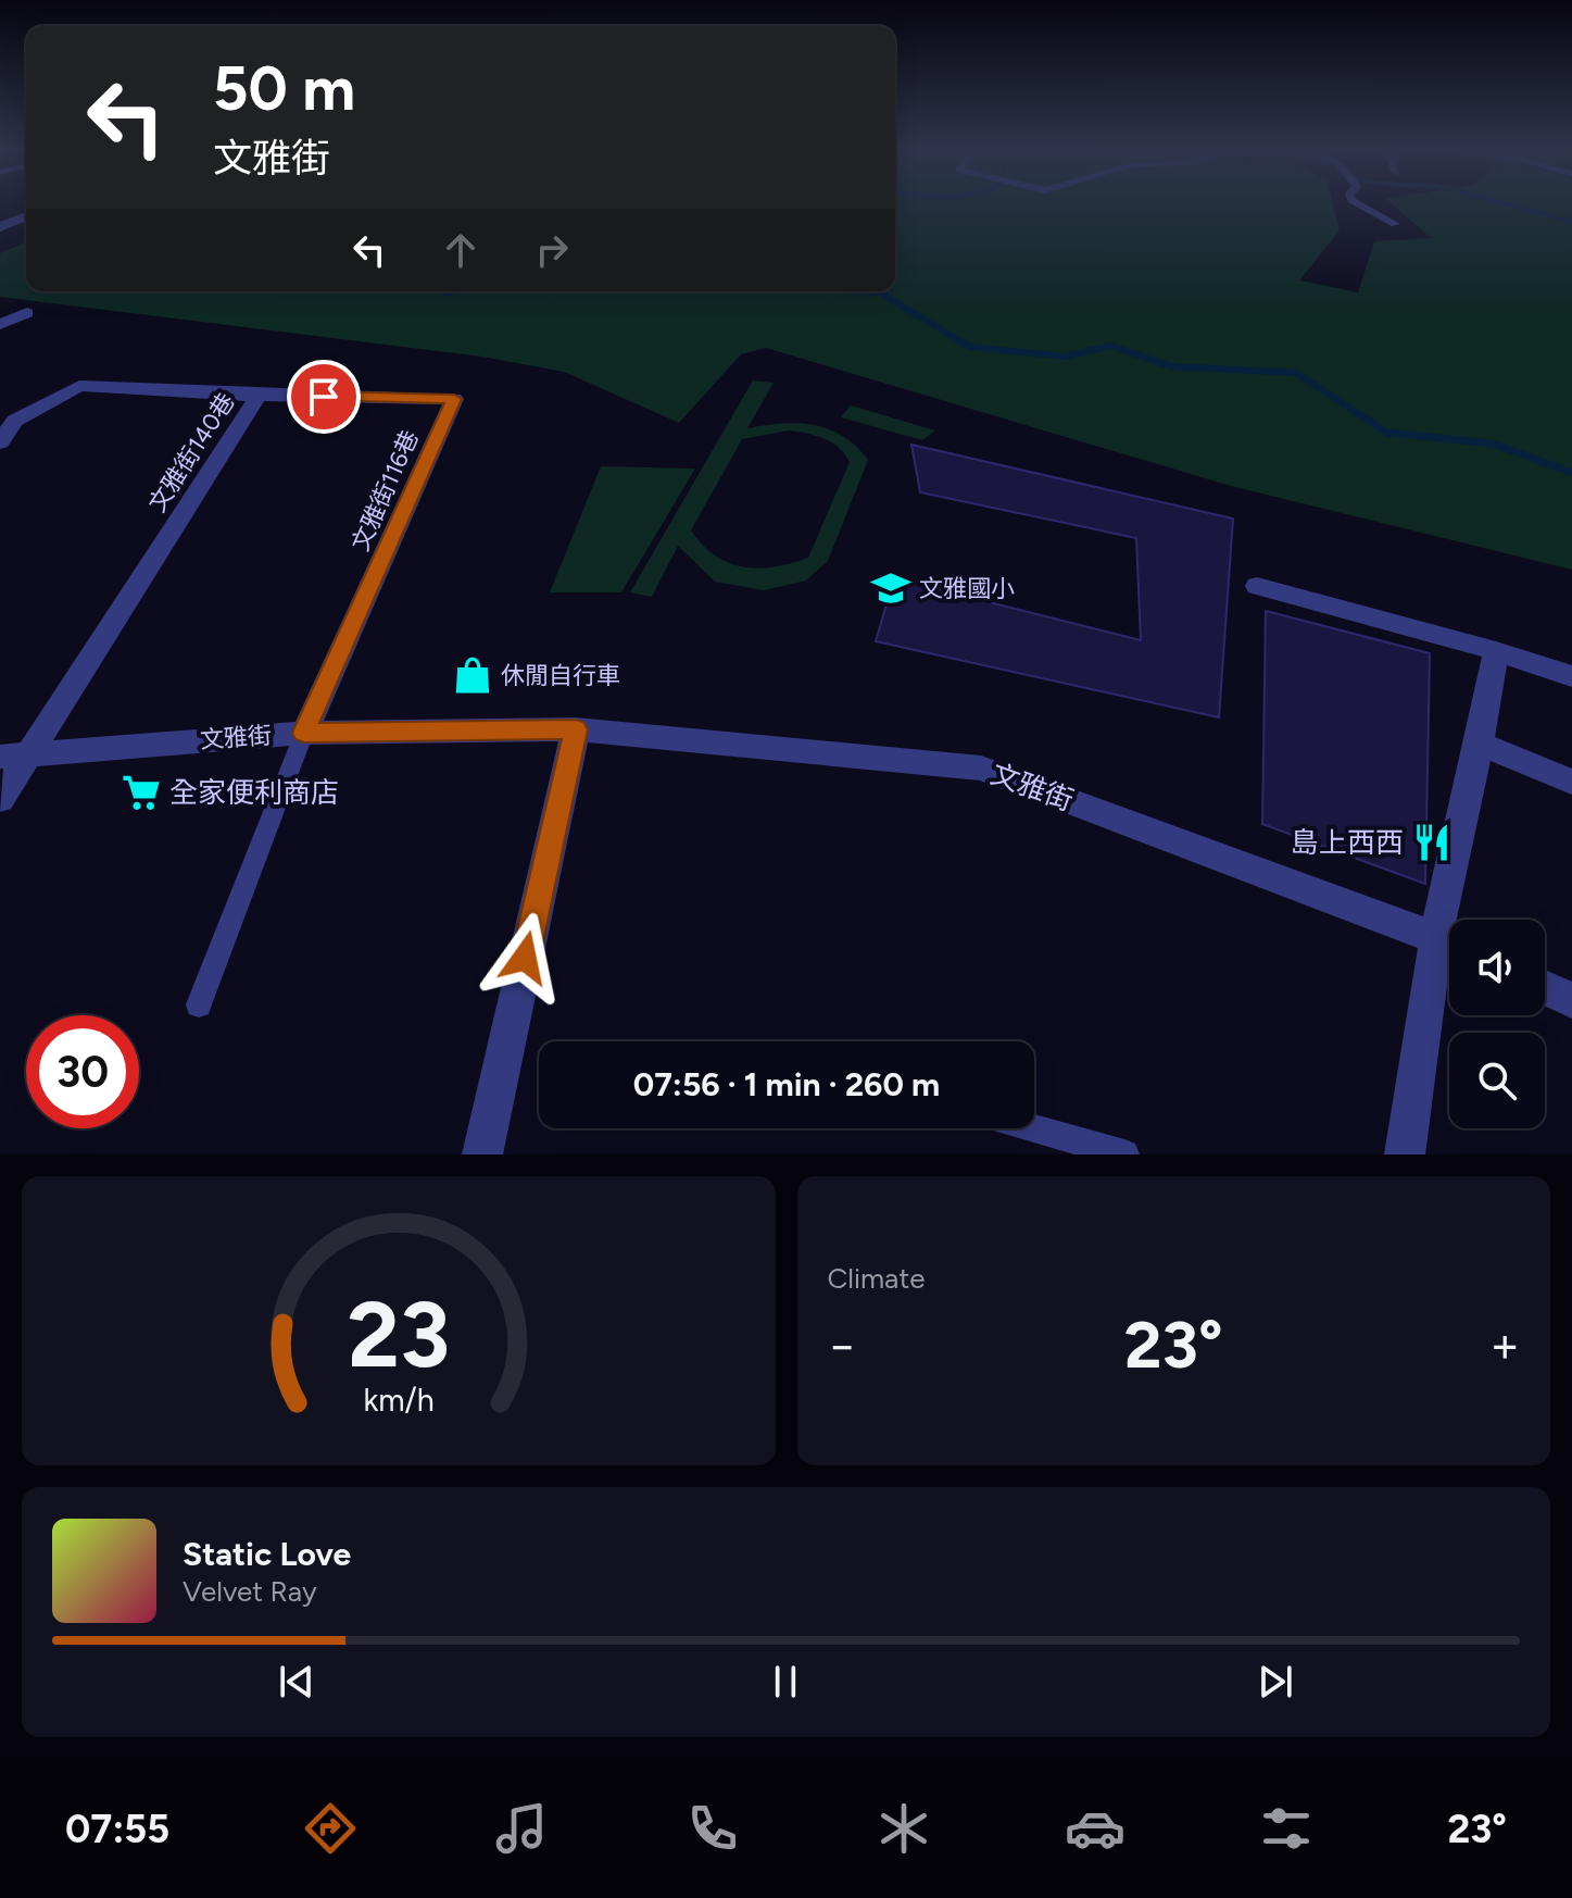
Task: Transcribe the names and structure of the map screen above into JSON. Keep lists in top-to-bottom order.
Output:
{
  "streets": {
    "street": ["文雅街140巷", "文雅街116巷", "文雅街"]
  },
  "crossings": [
    ["文雅街140巷", "文雅街116巷"],
    ["文雅街140巷", "文雅街"],
    ["文雅街116巷", "文雅街"]
  ],
  "places": {
    "school or university": ["文雅國小"],
    "shop": ["休閒自行車"],
    "supermarket": ["全家便利商店"],
    "restaurant": ["島上西西"]
  },
  "page": {
    "turn": ["50 m", "文雅街"],
    "limit": "30",
    "trip": "07:56 · 1 min · 260 m",
    "tile": "Climate",
    "heat": ["−", "23°", "+"],
    "song": ["Static Love", "Velvet Ray"],
    "tabs": ["07:55", "23°"],
    "gauge": ["23", "km/h"]
  }
}
